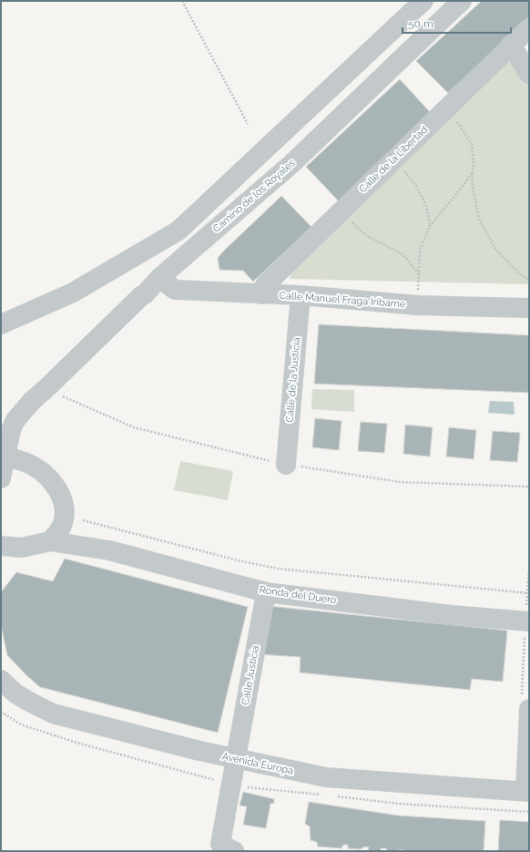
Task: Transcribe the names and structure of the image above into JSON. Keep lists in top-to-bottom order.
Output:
{
  "streets": {
    "street": [
      "Calle de la Libertad",
      "Camino de los Royales",
      "Calle Manuel Fraga Iribarne",
      "Calle de la Justicia",
      "Ronda del Duero",
      "Calle Justicia",
      "Avenida Europa"
    ]
  },
  "crossings": [
    ["Calle de la Libertad", "Calle Manuel Fraga Iribarne"],
    ["Camino de los Royales", "Calle Manuel Fraga Iribarne"],
    ["Calle Manuel Fraga Iribarne", "Calle de la Justicia"],
    ["Ronda del Duero", "Calle Justicia"],
    ["Calle Justicia", "Avenida Europa"]
  ],
  "scale_bar": "50 m"
}
